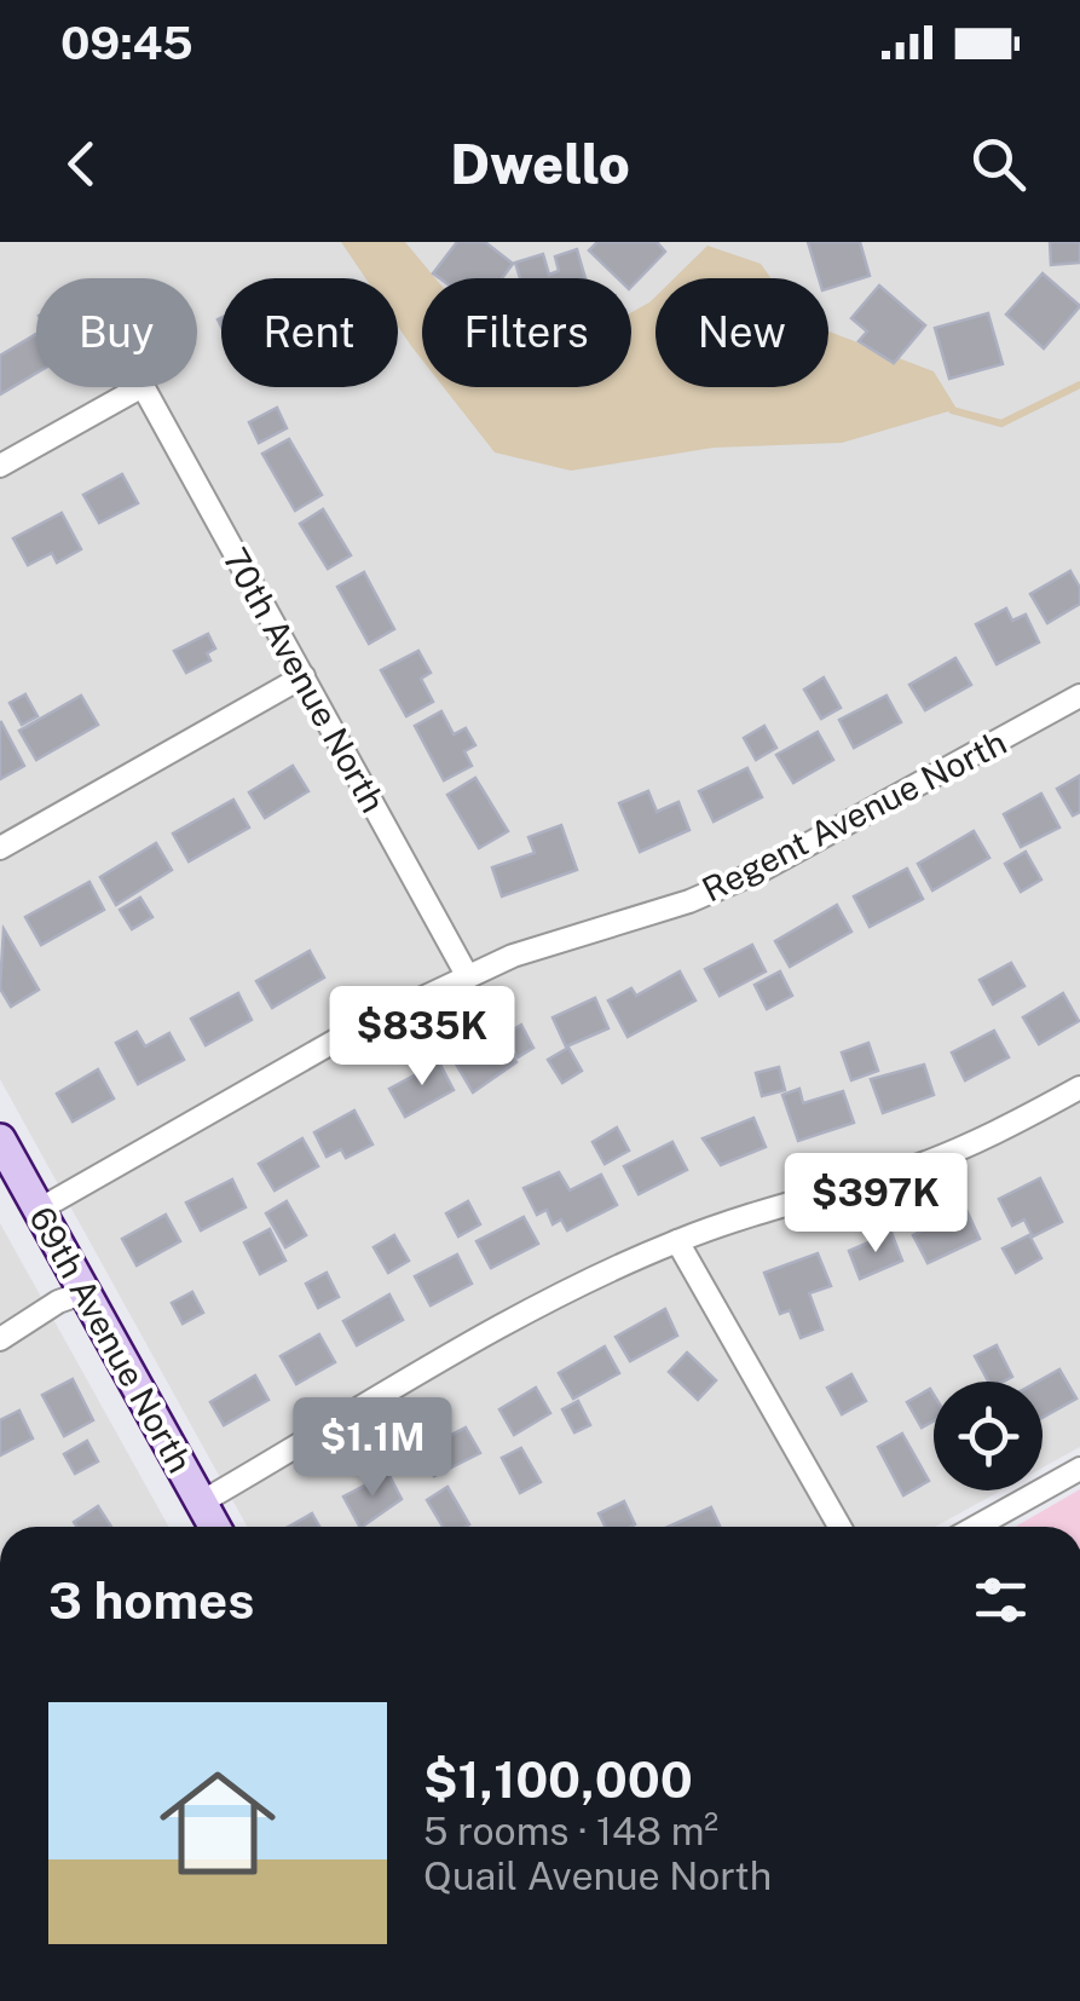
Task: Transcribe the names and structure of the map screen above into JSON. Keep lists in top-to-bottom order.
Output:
{
  "streets": {
    "street": ["70th Avenue North", "Regent Avenue North", "69th Avenue North"]
  },
  "crossings": [
    ["70th Avenue North", "Regent Avenue North"],
    ["Regent Avenue North", "69th Avenue North"]
  ],
  "page": {
    "status": "09:45",
    "header": "Dwello",
    "chip": [
      "Buy",
      "Rent",
      "Filters",
      "New"
    ],
    "price": ["$835K", "$397K", "$1.1M"],
    "heading": "3 homes",
    "list": [
      {
        "name": "$1,100,000",
        "note": "5 rooms · 148 m² · Quail Avenue North"
      }
    ]
  }
}
